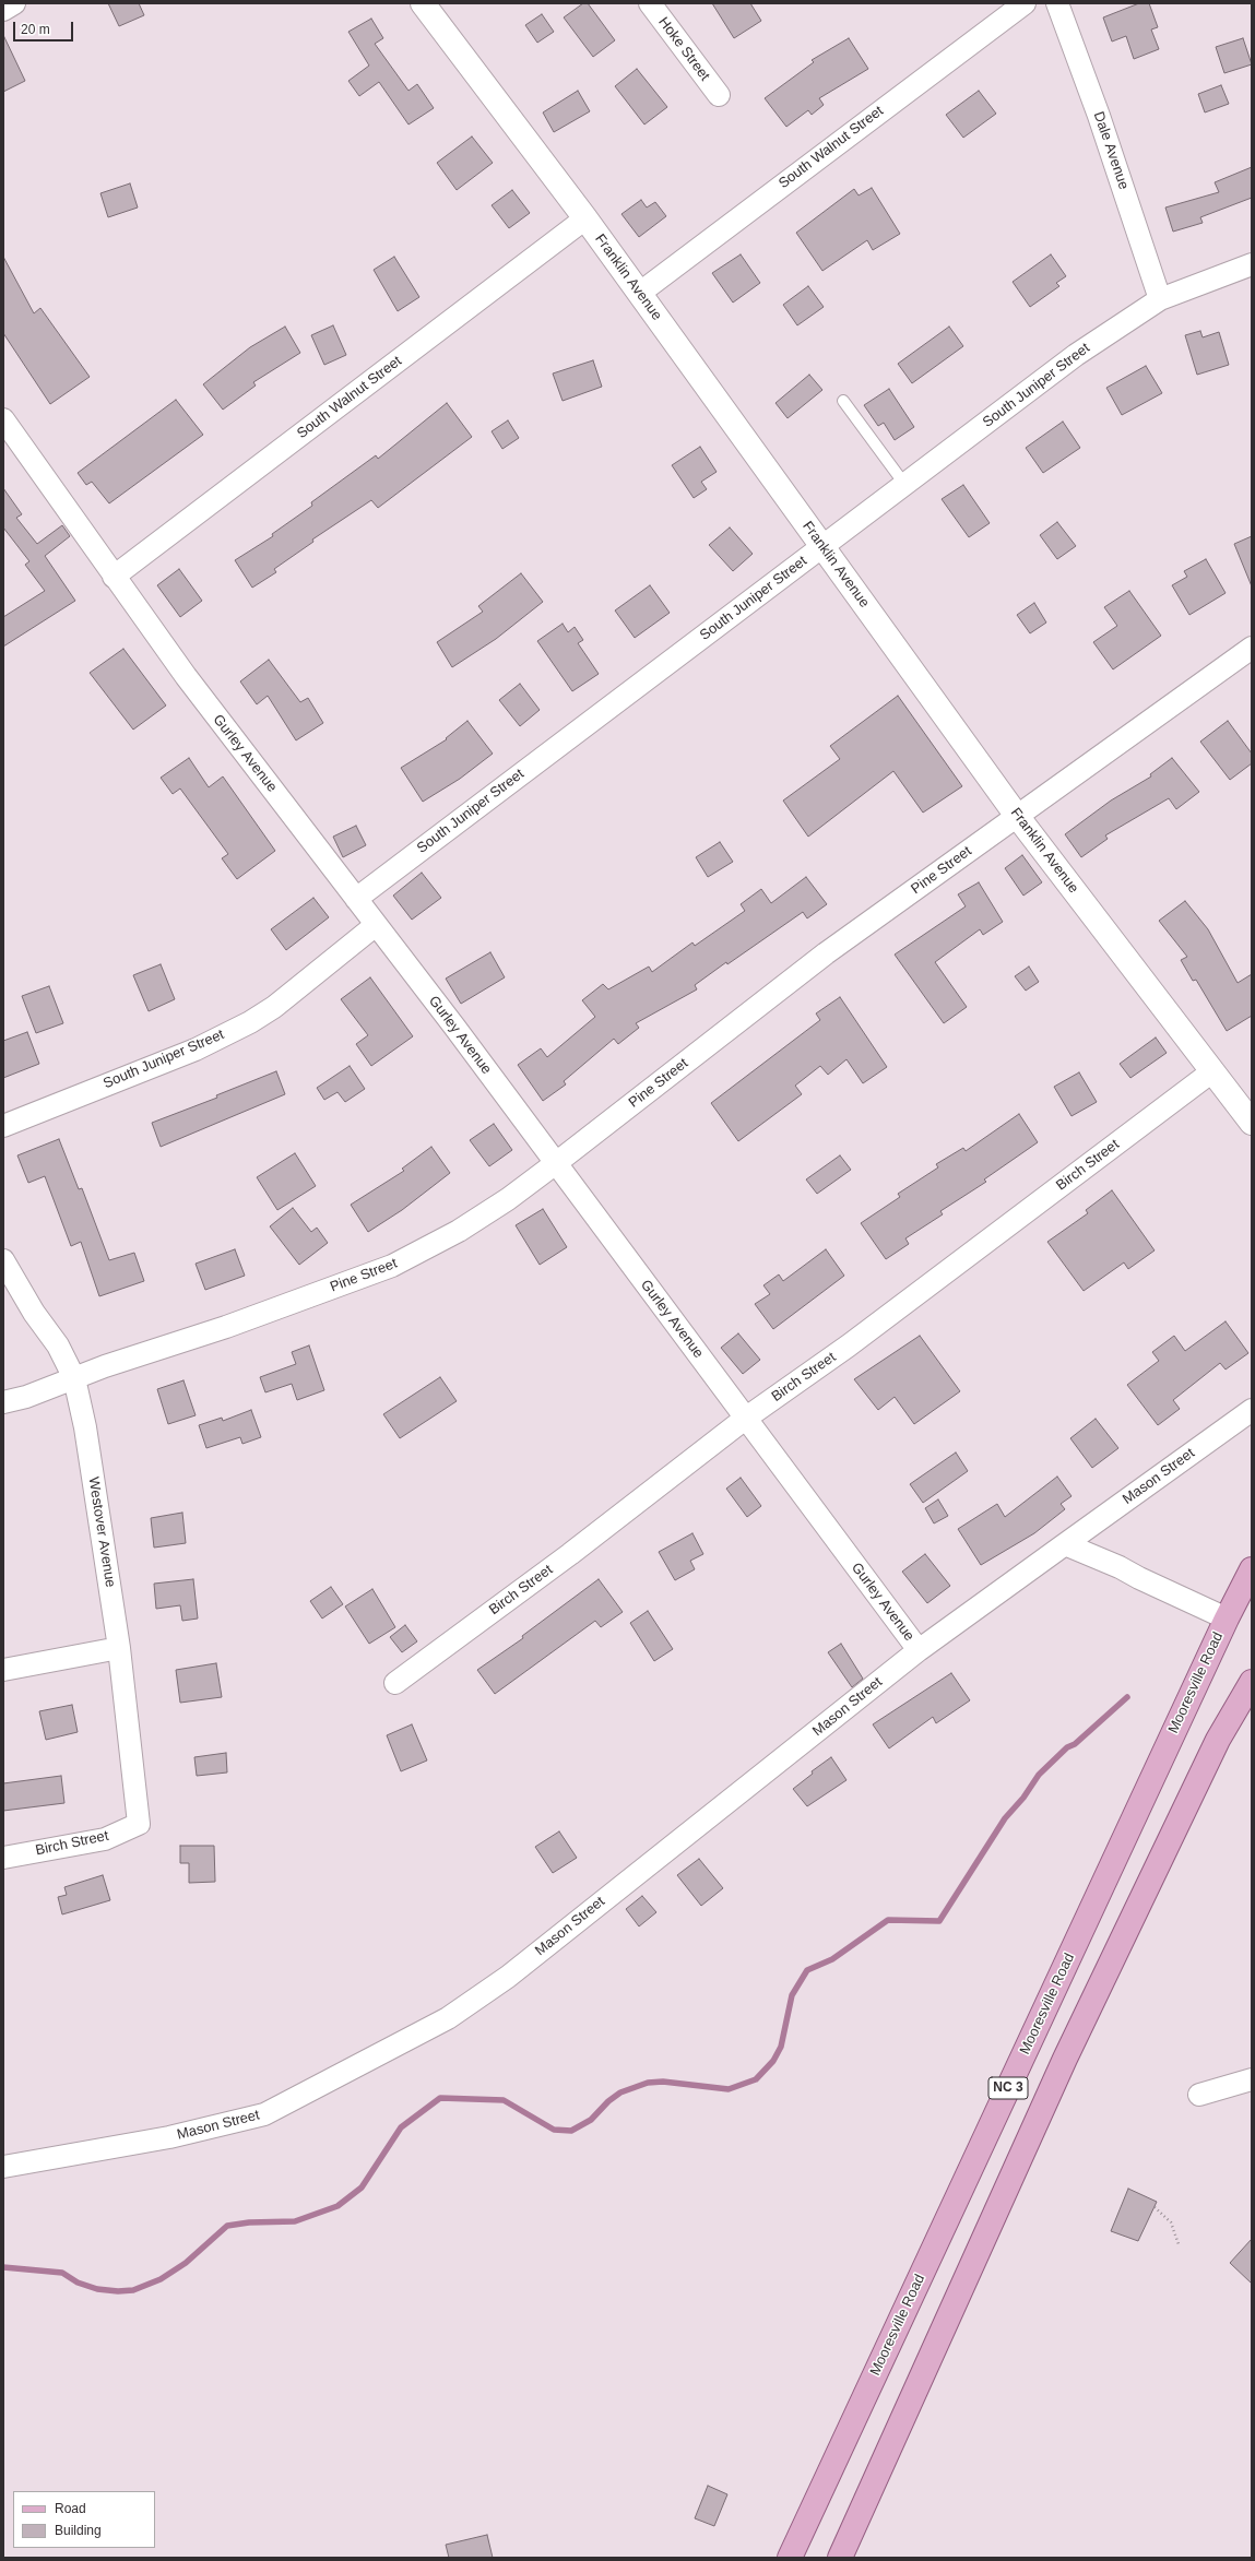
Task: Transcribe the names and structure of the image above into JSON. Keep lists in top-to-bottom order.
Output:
{
  "streets": {
    "main road": ["Mooresville Road", "NC 3"],
    "street": [
      "Hoke Street",
      "South Walnut Street",
      "Dale Avenue",
      "Franklin Avenue",
      "South Juniper Street",
      "Gurley Avenue",
      "Pine Street",
      "Birch Street",
      "Mason Street",
      "Westover Avenue"
    ]
  },
  "crossings": [
    ["South Walnut Street", "Franklin Avenue"],
    ["South Walnut Street", "Gurley Avenue"],
    ["Dale Avenue", "South Juniper Street"],
    ["Franklin Avenue", "South Juniper Street"],
    ["Franklin Avenue", "Pine Street"],
    ["Franklin Avenue", "Birch Street"],
    ["South Juniper Street", "Gurley Avenue"],
    ["Gurley Avenue", "Pine Street"],
    ["Gurley Avenue", "Birch Street"],
    ["Gurley Avenue", "Mason Street"],
    ["Pine Street", "Westover Avenue"],
    ["Birch Street", "Westover Avenue"]
  ],
  "legend": ["Road", "Building"],
  "scale_bar": "20 m"
}
